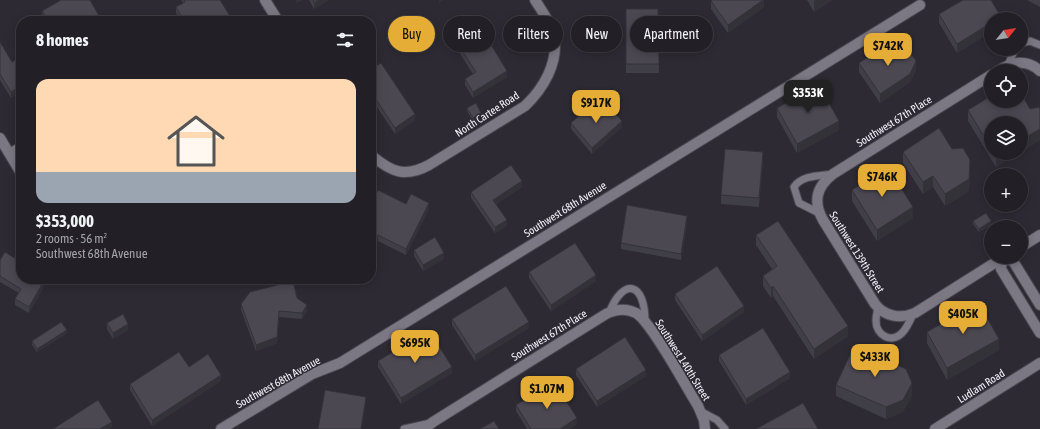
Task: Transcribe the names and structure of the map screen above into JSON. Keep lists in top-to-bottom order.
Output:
{
  "streets": {
    "street": [
      "North Cartee Road",
      "Southwest 67th Place",
      "Southwest 68th Avenue",
      "Southwest 139th Street",
      "Southwest 140th Street",
      "Ludlam Road"
    ]
  },
  "crossings": [
    ["Southwest 67th Place", "Southwest 139th Street"],
    ["Southwest 67th Place", "Southwest 140th Street"]
  ],
  "north": "top right",
  "page": {
    "map_buttons": ["+", "−"],
    "chip": [
      "Buy",
      "Rent",
      "Filters",
      "New",
      "Apartment"
    ],
    "heading": "8 homes",
    "price": [
      "$742K",
      "$353K",
      "$917K",
      "$746K",
      "$405K",
      "$695K",
      "$433K",
      "$1.07M"
    ],
    "list": [
      {
        "name": "$353,000",
        "note": "2 rooms · 56 m² · Southwest 68th Avenue"
      }
    ]
  }
}
